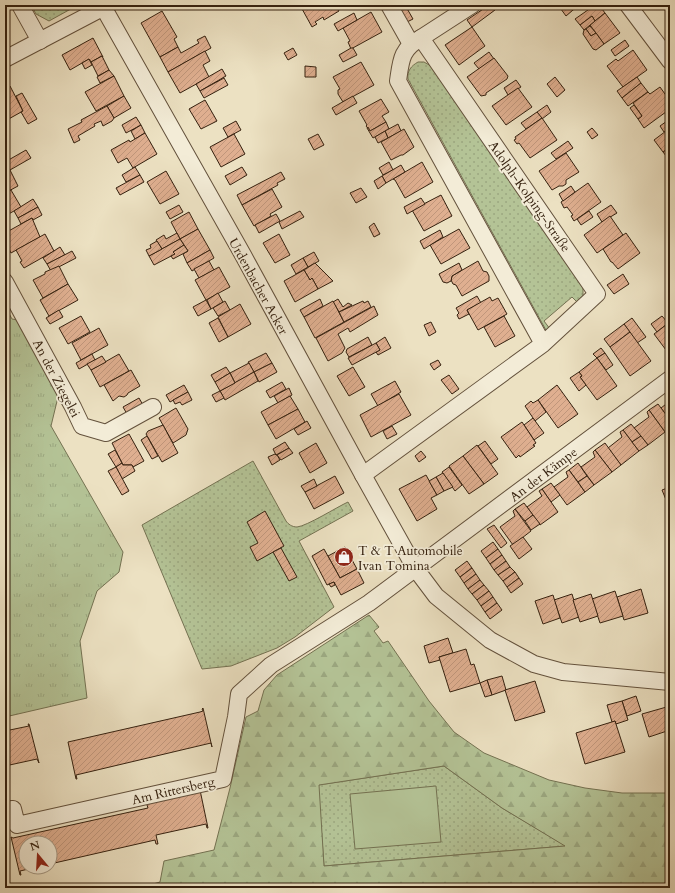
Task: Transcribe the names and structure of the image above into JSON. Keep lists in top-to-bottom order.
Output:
{
  "streets": {
    "street": [
      "Adolph-Kolping-Straße",
      "Urdenbacher Acker",
      "An der Ziegelei",
      "An der Kämpe",
      "Am Rittersberg"
    ]
  },
  "crossings": [
    ["Adolph-Kolping-Straße", "Urdenbacher Acker"],
    ["Urdenbacher Acker", "An der Kämpe"],
    ["Urdenbacher Acker", "Am Rittersberg"],
    ["An der Kämpe", "Am Rittersberg"]
  ],
  "places": {
    "shop": ["T & T Automobile Ivan Tomina"]
  },
  "north": "top"
}
